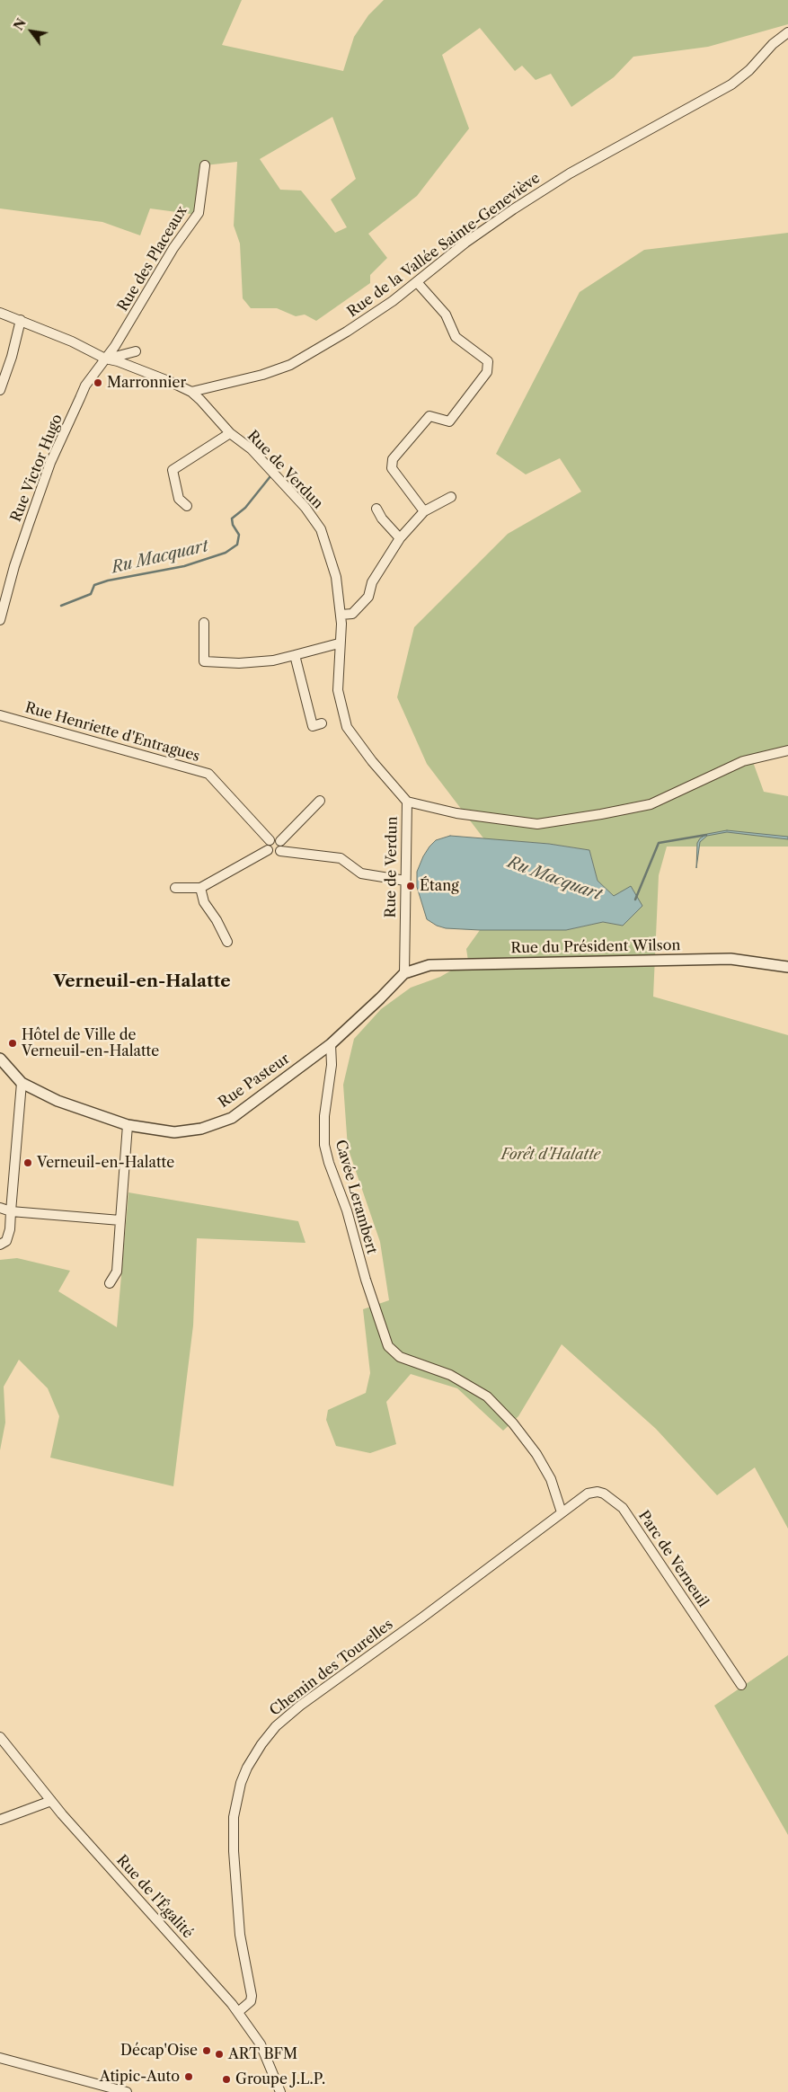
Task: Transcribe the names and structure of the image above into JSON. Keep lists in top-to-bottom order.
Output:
{
  "streets": {
    "street": [
      "Rue de la Vallée Sainte-Geneviève",
      "Rue des Placeaux",
      "Rue Victor Hugo",
      "Rue de Verdun",
      "Rue Henriette d'Entragues",
      "Rue du Président Wilson",
      "Rue Pasteur",
      "Cavée Lerambert",
      "Parc de Verneuil",
      "Chemin des Tourelles",
      "Rue de l'Égalité"
    ]
  },
  "crossings": [
    ["Rue de la Vallée Sainte-Geneviève", "Rue de Verdun"],
    ["Rue des Placeaux", "Rue Victor Hugo"],
    ["Rue des Placeaux", "Rue de Verdun"],
    ["Rue Victor Hugo", "Rue de Verdun"],
    ["Rue de Verdun", "Rue du Président Wilson"],
    ["Rue de Verdun", "Rue Pasteur"],
    ["Rue du Président Wilson", "Rue Pasteur"],
    ["Rue Pasteur", "Cavée Lerambert"],
    ["Cavée Lerambert", "Parc de Verneuil"],
    ["Cavée Lerambert", "Chemin des Tourelles"],
    ["Parc de Verneuil", "Chemin des Tourelles"],
    ["Chemin des Tourelles", "Rue de l'Égalité"]
  ],
  "districts": ["Verneuil-en-Halatte"],
  "water": ["Ru Macquart"],
  "parks": ["Forêt d'Halatte"],
  "places": [
    "Marronnier",
    "Étang",
    "Hôtel de Ville de Verneuil-en-Halatte",
    "Verneuil-en-Halatte",
    "Décap'Oise",
    "ART BFM",
    "Atipic-Auto",
    "Groupe J.L.P."
  ],
  "north": "top left"
}
